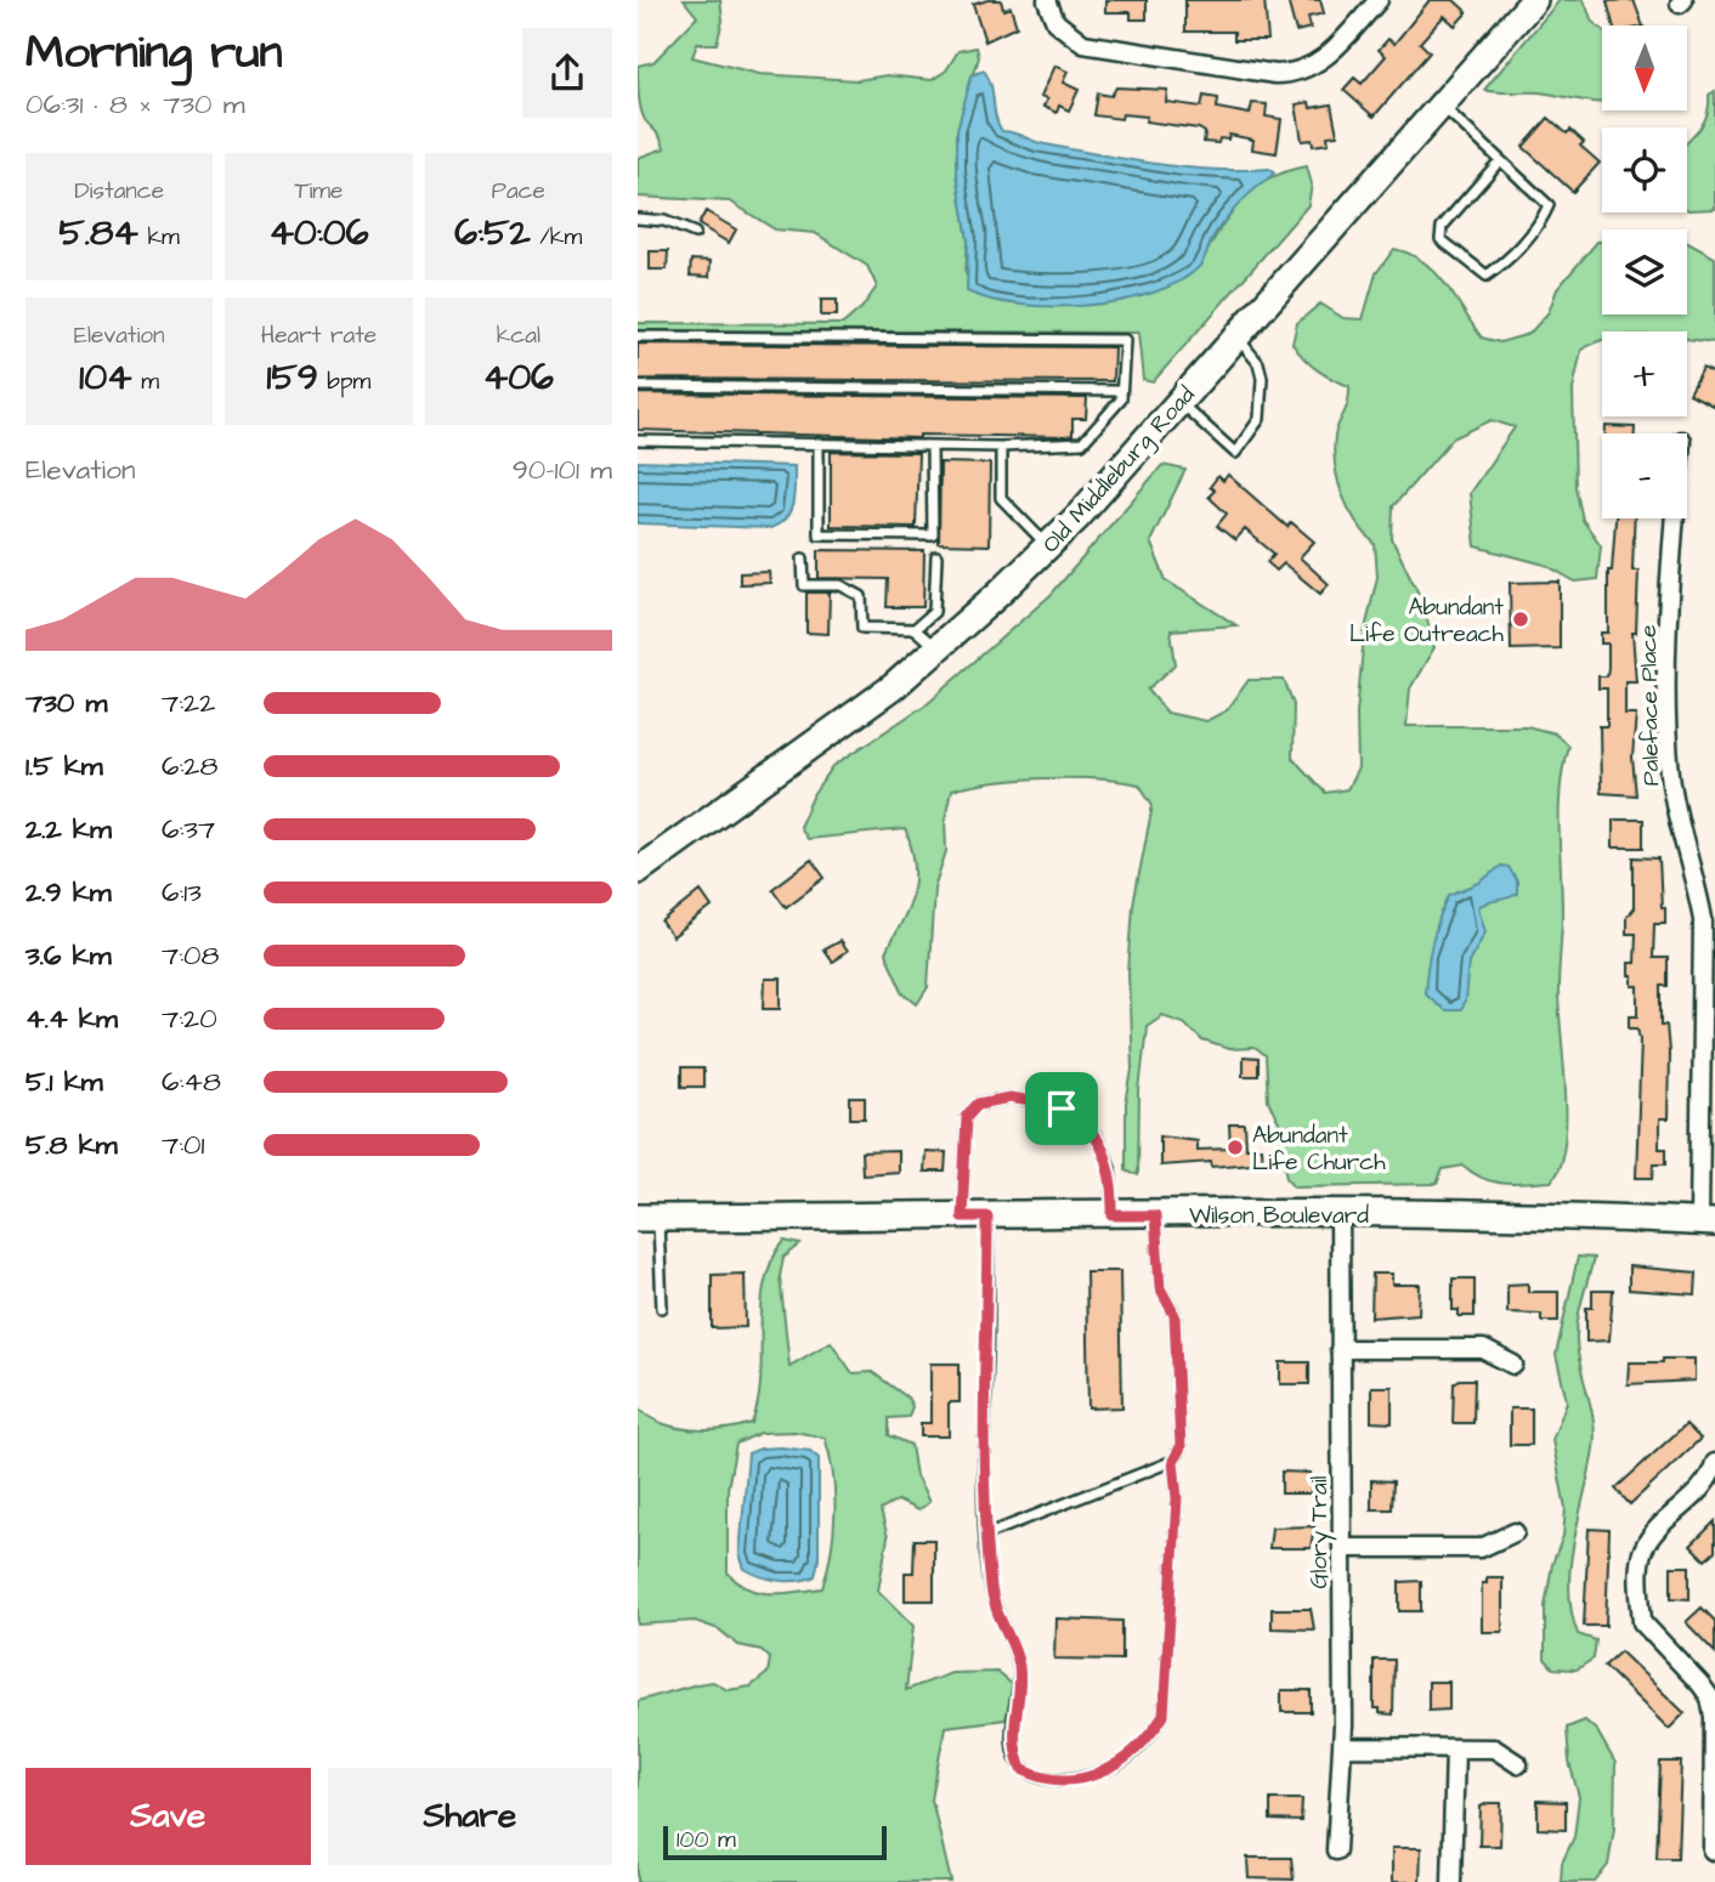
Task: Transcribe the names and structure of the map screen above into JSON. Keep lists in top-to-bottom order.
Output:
{
  "streets": {
    "main road": ["Old Middleburg Road", "Wilson Boulevard"],
    "street": ["Paleface Place", "Glory Trail"]
  },
  "crossings": [
    ["Paleface Place", "Wilson Boulevard"],
    ["Wilson Boulevard", "Glory Trail"]
  ],
  "places": ["Abundant Life Outreach", "Abundant Life Church"],
  "scale_bar": "100 m",
  "north": "bottom",
  "page": {
    "heading": ["Morning run", "06:31 · 8 × 730 m"],
    "map_buttons": ["+", "−"],
    "stats": [
      ["Distance", "5.84 km"],
      ["Time", "40:06"],
      ["Pace", "6:52 /km"],
      ["Elevation", "104 m"],
      ["Heart rate", "159 bpm"],
      ["kcal", "406"]
    ],
    "chart": ["Elevation", "90–101 m"],
    "list": [
      {
        "name": "730 m",
        "note": "7:22"
      },
      {
        "name": "1.5 km",
        "note": "6:28"
      },
      {
        "name": "2.2 km",
        "note": "6:37"
      },
      {
        "name": "2.9 km",
        "note": "6:13"
      },
      {
        "name": "3.6 km",
        "note": "7:08"
      },
      {
        "name": "4.4 km",
        "note": "7:20"
      },
      {
        "name": "5.1 km",
        "note": "6:48"
      },
      {
        "name": "5.8 km",
        "note": "7:01"
      }
    ],
    "buttons": ["Save", "Share"],
    "scale": "100 m"
  }
}
